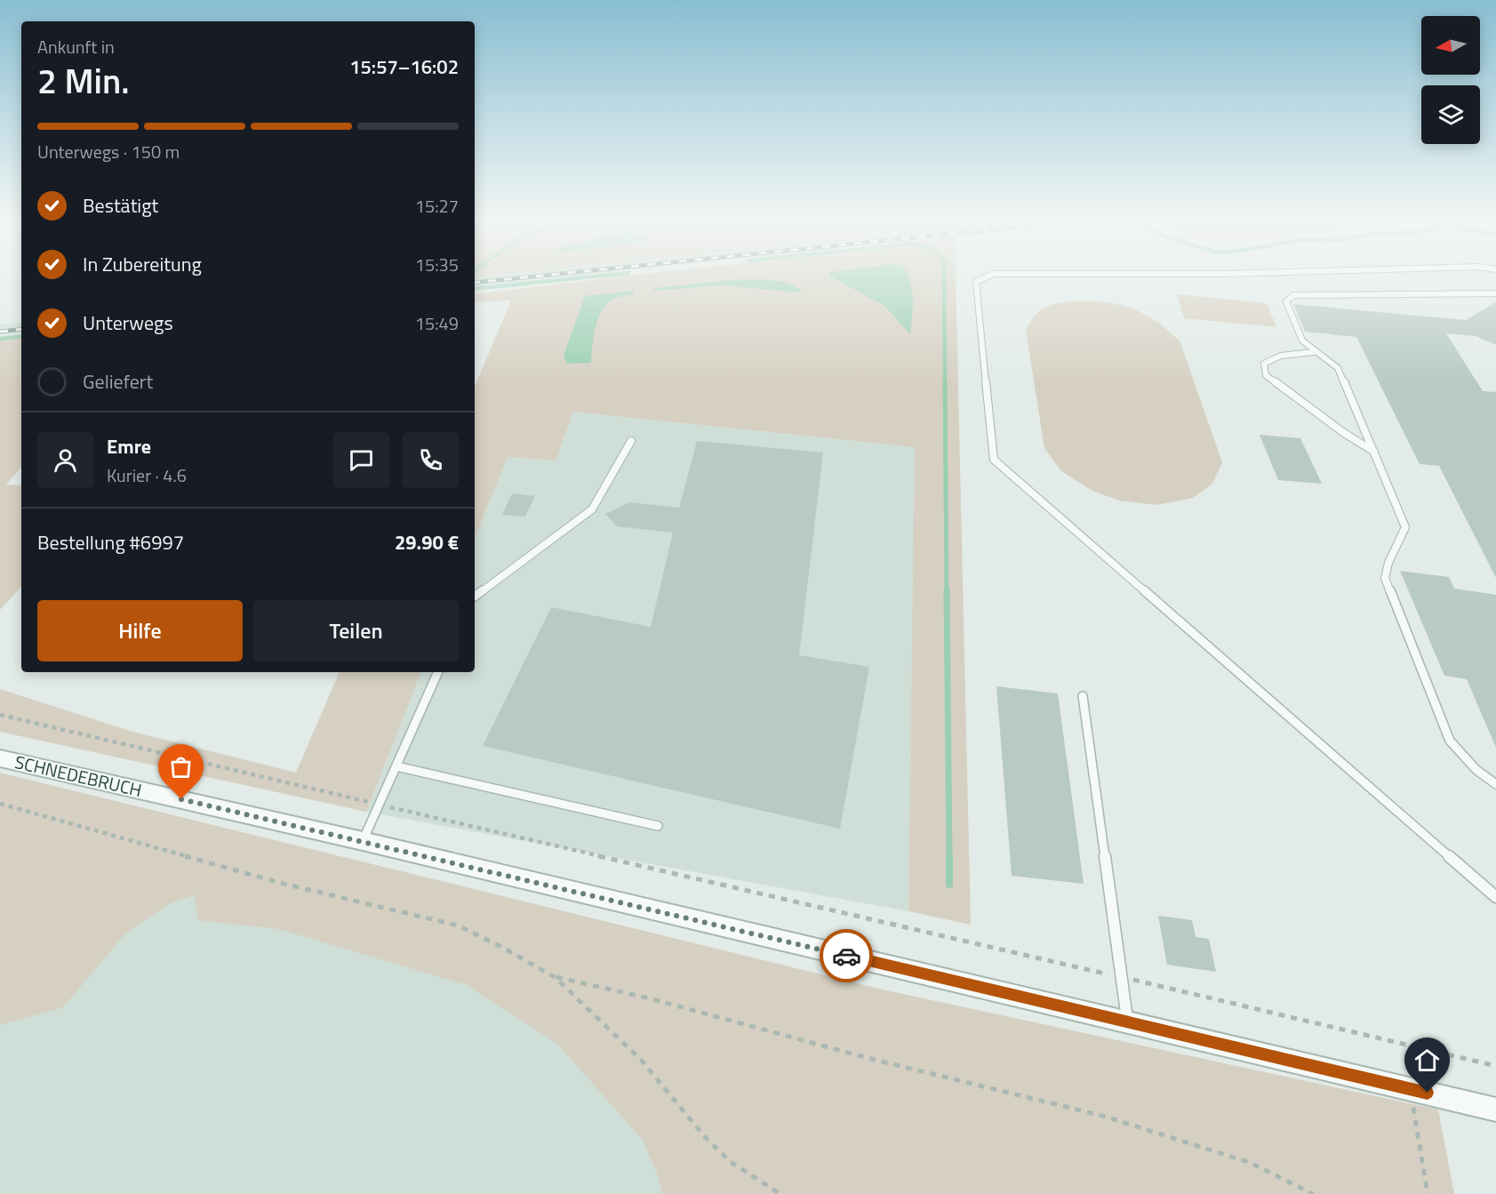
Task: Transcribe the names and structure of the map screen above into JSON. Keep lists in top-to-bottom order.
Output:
{
  "streets": {
    "street": ["SCHNEDEBRUCH"]
  },
  "north": "left",
  "page": {
    "heading": ["2 Min.", "Ankunft in", "15:57–16:02"],
    "panel": [
      "Emre",
      "Kurier · 4.6",
      "Bestellung #6997",
      "29.90 €"
    ],
    "bar": "Unterwegs · 150 m",
    "list": [
      ["Bestätigt", "15:27"],
      ["In Zubereitung", "15:35"],
      ["Unterwegs", "15:49"],
      "Geliefert"
    ],
    "buttons": ["Hilfe", "Teilen"]
  }
}
